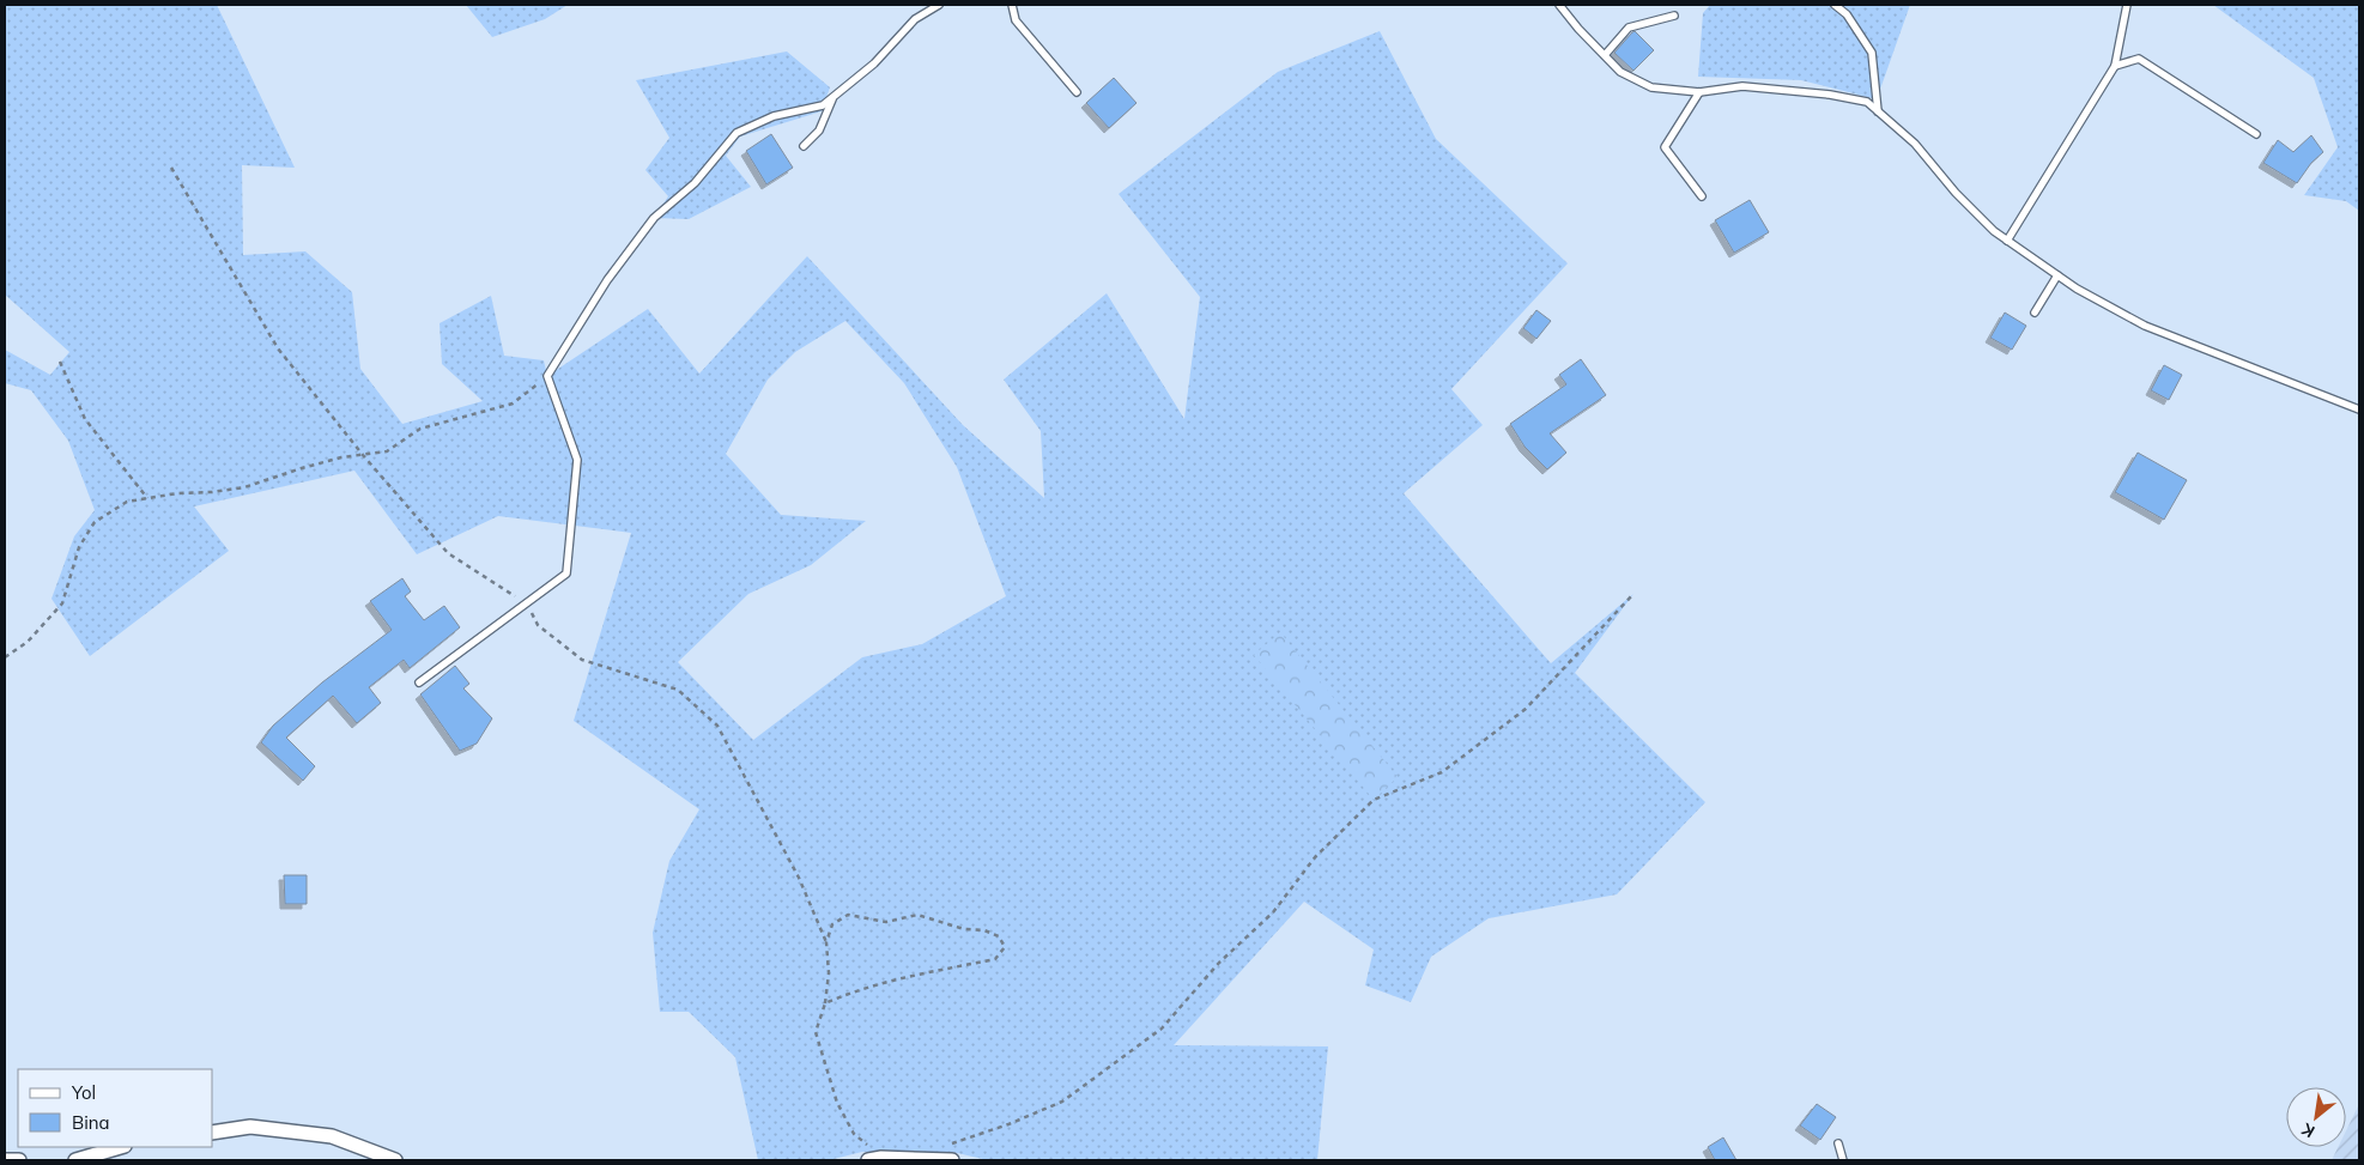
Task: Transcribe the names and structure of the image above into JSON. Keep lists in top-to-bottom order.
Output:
{
  "legend": ["Yol", "Bina"],
  "north": "bottom left"
}
